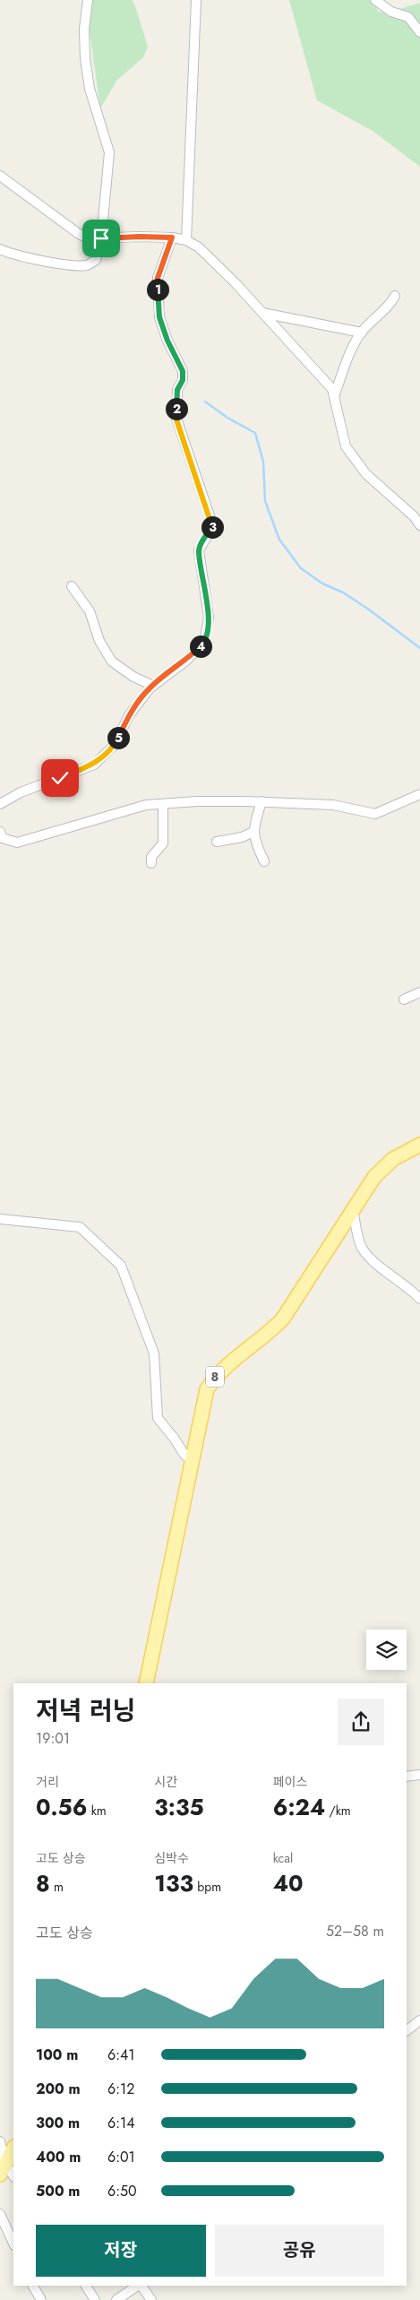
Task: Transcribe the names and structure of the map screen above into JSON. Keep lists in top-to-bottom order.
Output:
{
  "streets": {
    "main road": ["8"]
  },
  "page": {
    "pins": [
      "1",
      "2",
      "3",
      "4",
      "5"
    ],
    "heading": ["저녁 러닝", "19:01"],
    "stats": [
      ["거리", "0.56 km"],
      ["시간", "3:35"],
      ["페이스", "6:24 /km"],
      ["고도 상승", "8 m"],
      ["심박수", "133 bpm"],
      ["kcal", "40"]
    ],
    "chart": ["고도 상승", "52–58 m"],
    "list": [
      {
        "name": "100 m",
        "note": "6:41"
      },
      {
        "name": "200 m",
        "note": "6:12"
      },
      {
        "name": "300 m",
        "note": "6:14"
      },
      {
        "name": "400 m",
        "note": "6:01"
      },
      {
        "name": "500 m",
        "note": "6:50"
      }
    ],
    "buttons": ["저장", "공유"]
  }
}
